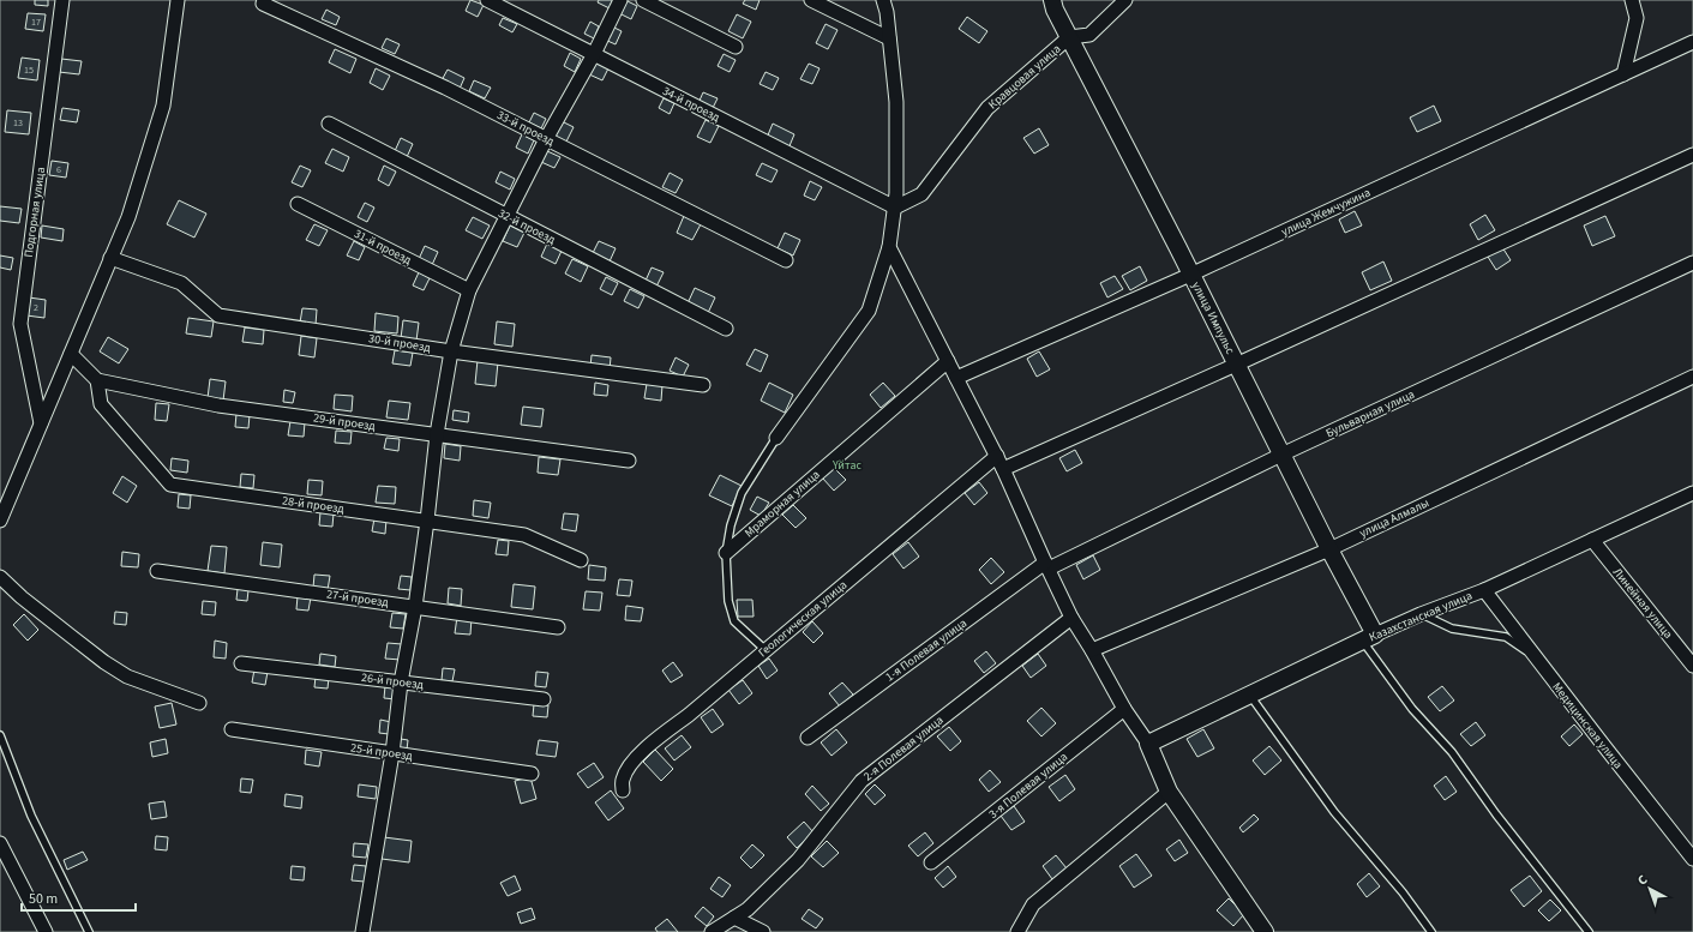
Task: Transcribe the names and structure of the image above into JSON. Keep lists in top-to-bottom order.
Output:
{
  "streets": {
    "street": [
      "Кравцовая улица",
      "34-й проезд",
      "33-й проезд",
      "Подгорная улица",
      "улица Жемчужина",
      "32-й проезд",
      "31-й проезд",
      "улица Импульс",
      "30-й проезд",
      "Бульварная улица",
      "29-й проезд",
      "Мраморная улица",
      "28-й проезд",
      "улица Алмалы",
      "27-й проезд",
      "Линейная улица",
      "Казахстанская улица",
      "Геологическая улица",
      "1-я Полевая улица",
      "26-й проезд",
      "Медицинская улица",
      "2-я Полевая улица",
      "25-й проезд",
      "3-я Полевая улица"
    ]
  },
  "crossings": [
    ["Кравцовая улица", "34-й проезд"],
    ["Кравцовая улица", "улица Импульс"],
    ["улица Жемчужина", "улица Импульс"],
    ["улица Импульс", "Бульварная улица"],
    ["улица Импульс", "улица Алмалы"],
    ["улица Импульс", "Казахстанская улица"],
    ["Бульварная улица", "1-я Полевая улица"],
    ["29-й проезд", "28-й проезд"],
    ["Линейная улица", "Казахстанская улица"],
    ["Казахстанская улица", "Медицинская улица"]
  ],
  "parks": ["Үйтас"],
  "house_numbers": [
    "17",
    "15",
    "13",
    "6",
    "2"
  ],
  "scale_bar": "50 m",
  "north": "top left"
}
